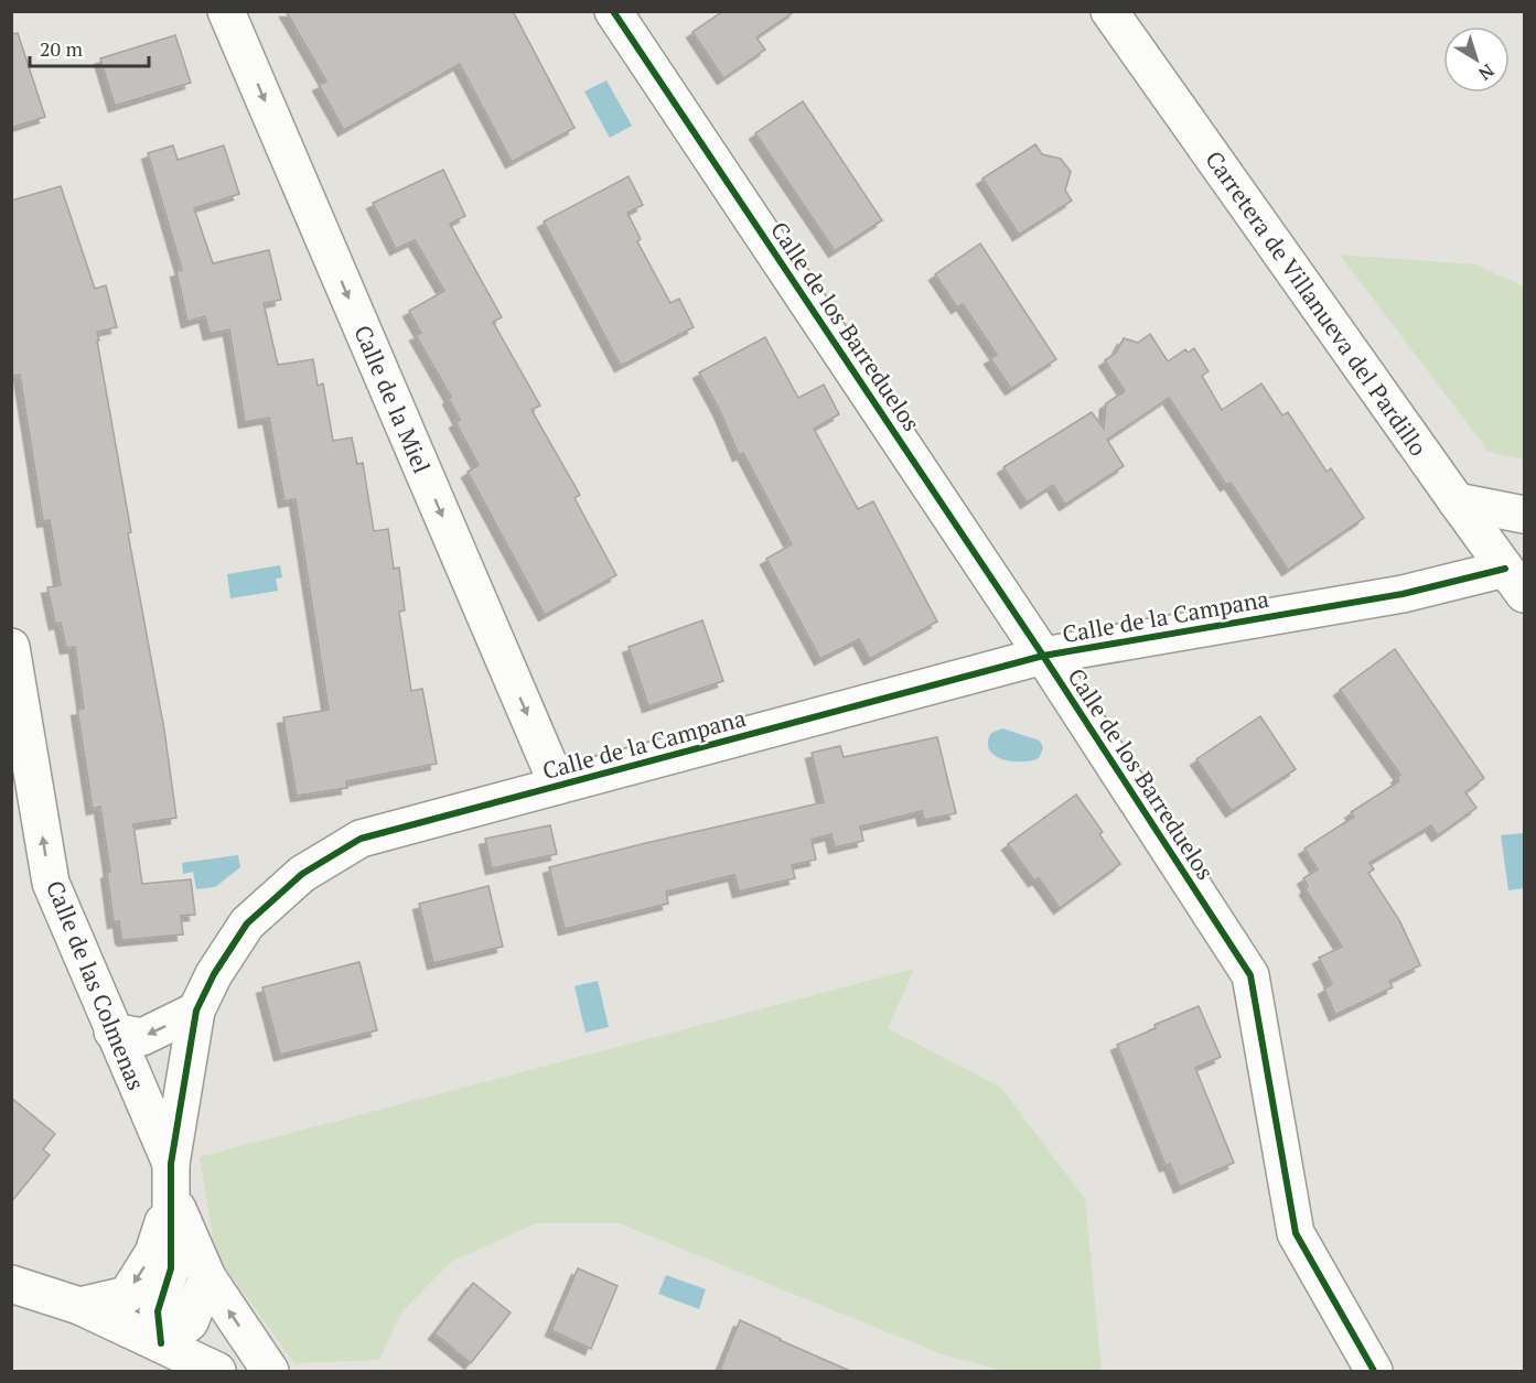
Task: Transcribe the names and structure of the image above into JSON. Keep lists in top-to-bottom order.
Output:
{
  "streets": {
    "street": [
      "Carretera de Villanueva del Pardillo",
      "Calle de los Barreduelos",
      "Calle de la Miel",
      "Calle de la Campana",
      "Calle de las Colmenas"
    ]
  },
  "crossings": [
    ["Carretera de Villanueva del Pardillo", "Calle de la Campana"],
    ["Calle de los Barreduelos", "Calle de la Campana"],
    ["Calle de la Miel", "Calle de la Campana"],
    ["Calle de la Campana", "Calle de las Colmenas"]
  ],
  "one_way": ["Calle de la Miel", "Calle de las Colmenas"],
  "scale_bar": "20 m",
  "north": "bottom right"
}
